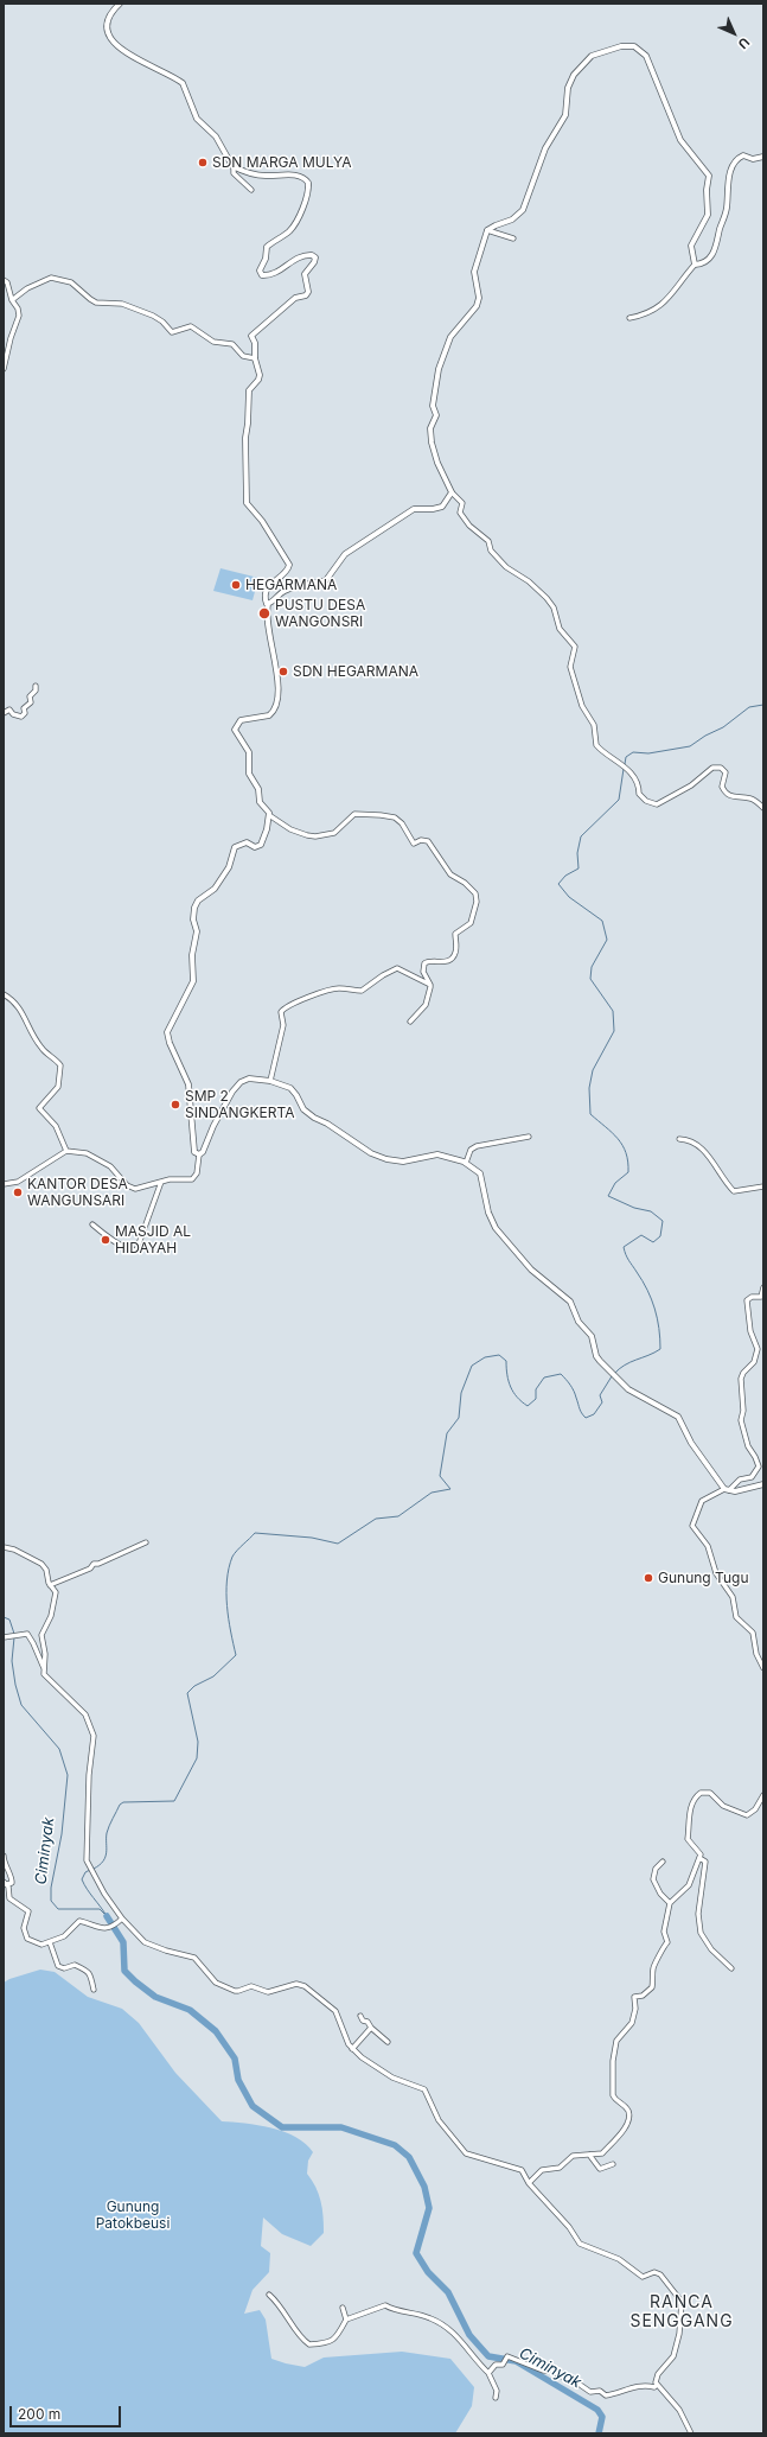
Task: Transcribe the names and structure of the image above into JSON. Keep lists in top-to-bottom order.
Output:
{
  "districts": ["RANCA SENGGANG"],
  "water": ["Ciminyak"],
  "parks": ["Gunung Patokbeusi"],
  "places": [
    "SDN MARGA MULYA",
    "HEGARMANA",
    "PUSTU DESA WANGONSRI",
    "SDN HEGARMANA",
    "SMP 2 SINDANGKERTA",
    "KANTOR DESA WANGUNSARI",
    "MASJID AL HIDAYAH",
    "Gunung Tugu"
  ],
  "scale_bar": "200 m",
  "north": "bottom right"
}
